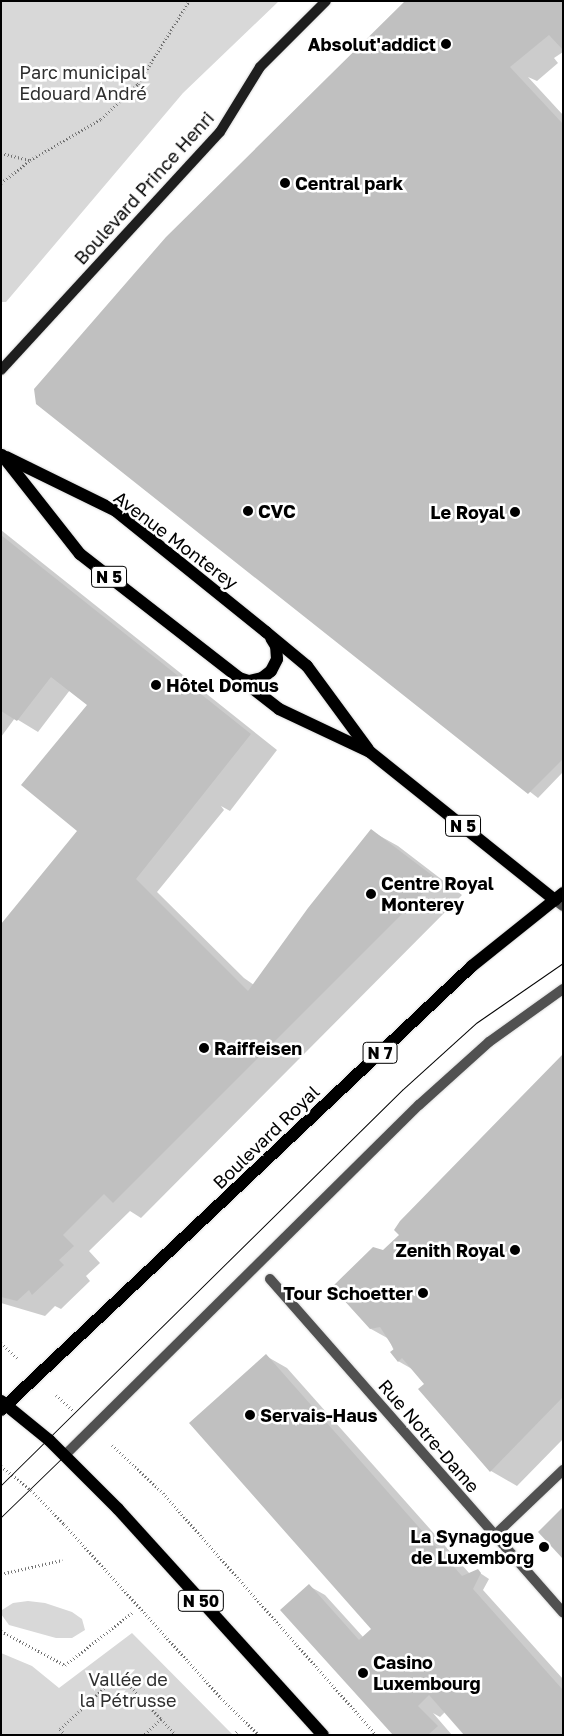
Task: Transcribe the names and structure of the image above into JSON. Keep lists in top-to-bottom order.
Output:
{
  "streets": {
    "main road": [
      "Boulevard Prince Henri",
      "Avenue Monterey",
      "N 5",
      "N 7",
      "Boulevard Royal",
      "N 50"
    ],
    "street": ["Rue Notre-Dame"]
  },
  "crossings": [
    ["Avenue Monterey", "Boulevard Royal"],
    ["Boulevard Royal", "N 50"]
  ],
  "parks": ["Parc municipal Edouard André", "Vallée de la Pétrusse"],
  "places": [
    "Absolut'addict",
    "Central park",
    "CVC",
    "Le Royal",
    "Hôtel Domus",
    "Centre Royal Monterey",
    "Raiffeisen",
    "Zenith Royal",
    "Tour Schoetter",
    "Servais-Haus",
    "La Synagogue de Luxemborg",
    "Casino Luxembourg"
  ]
}
